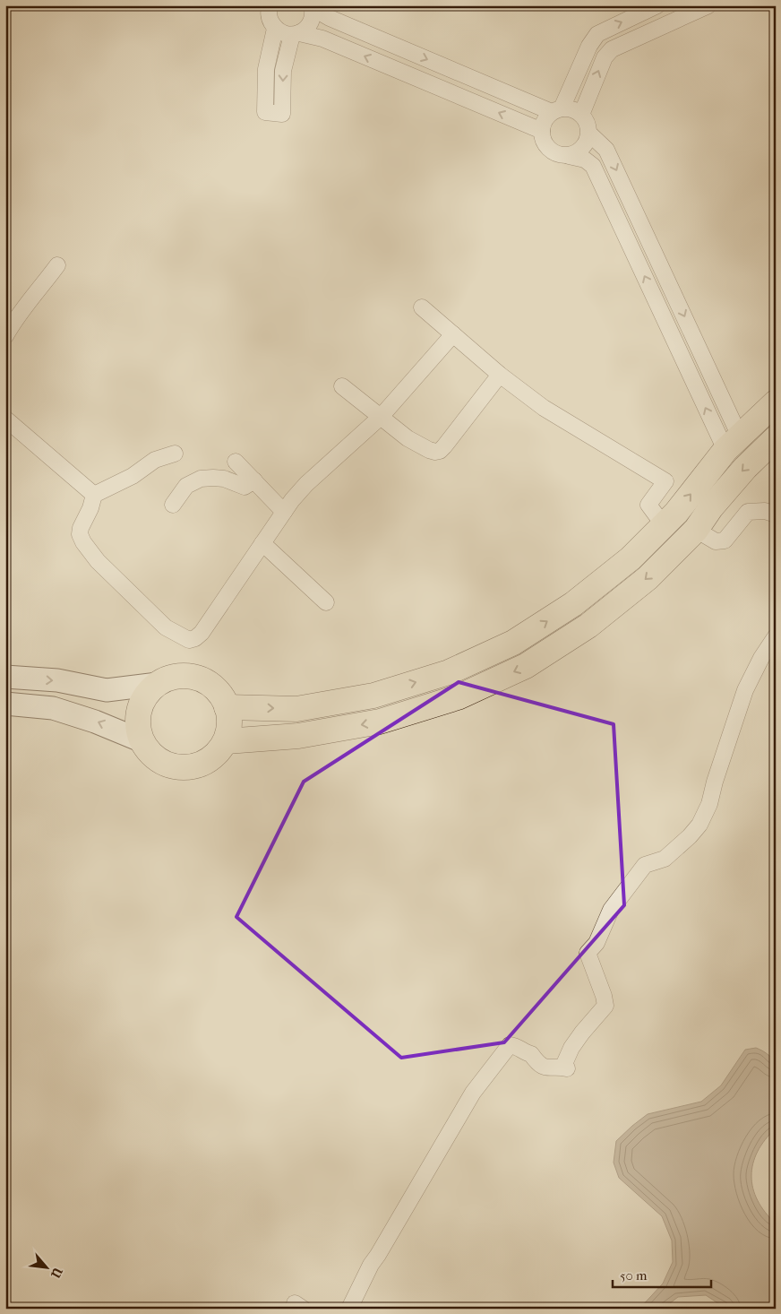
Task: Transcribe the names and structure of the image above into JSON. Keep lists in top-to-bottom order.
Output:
{
  "scale_bar": "50 m",
  "north": "bottom right"
}
